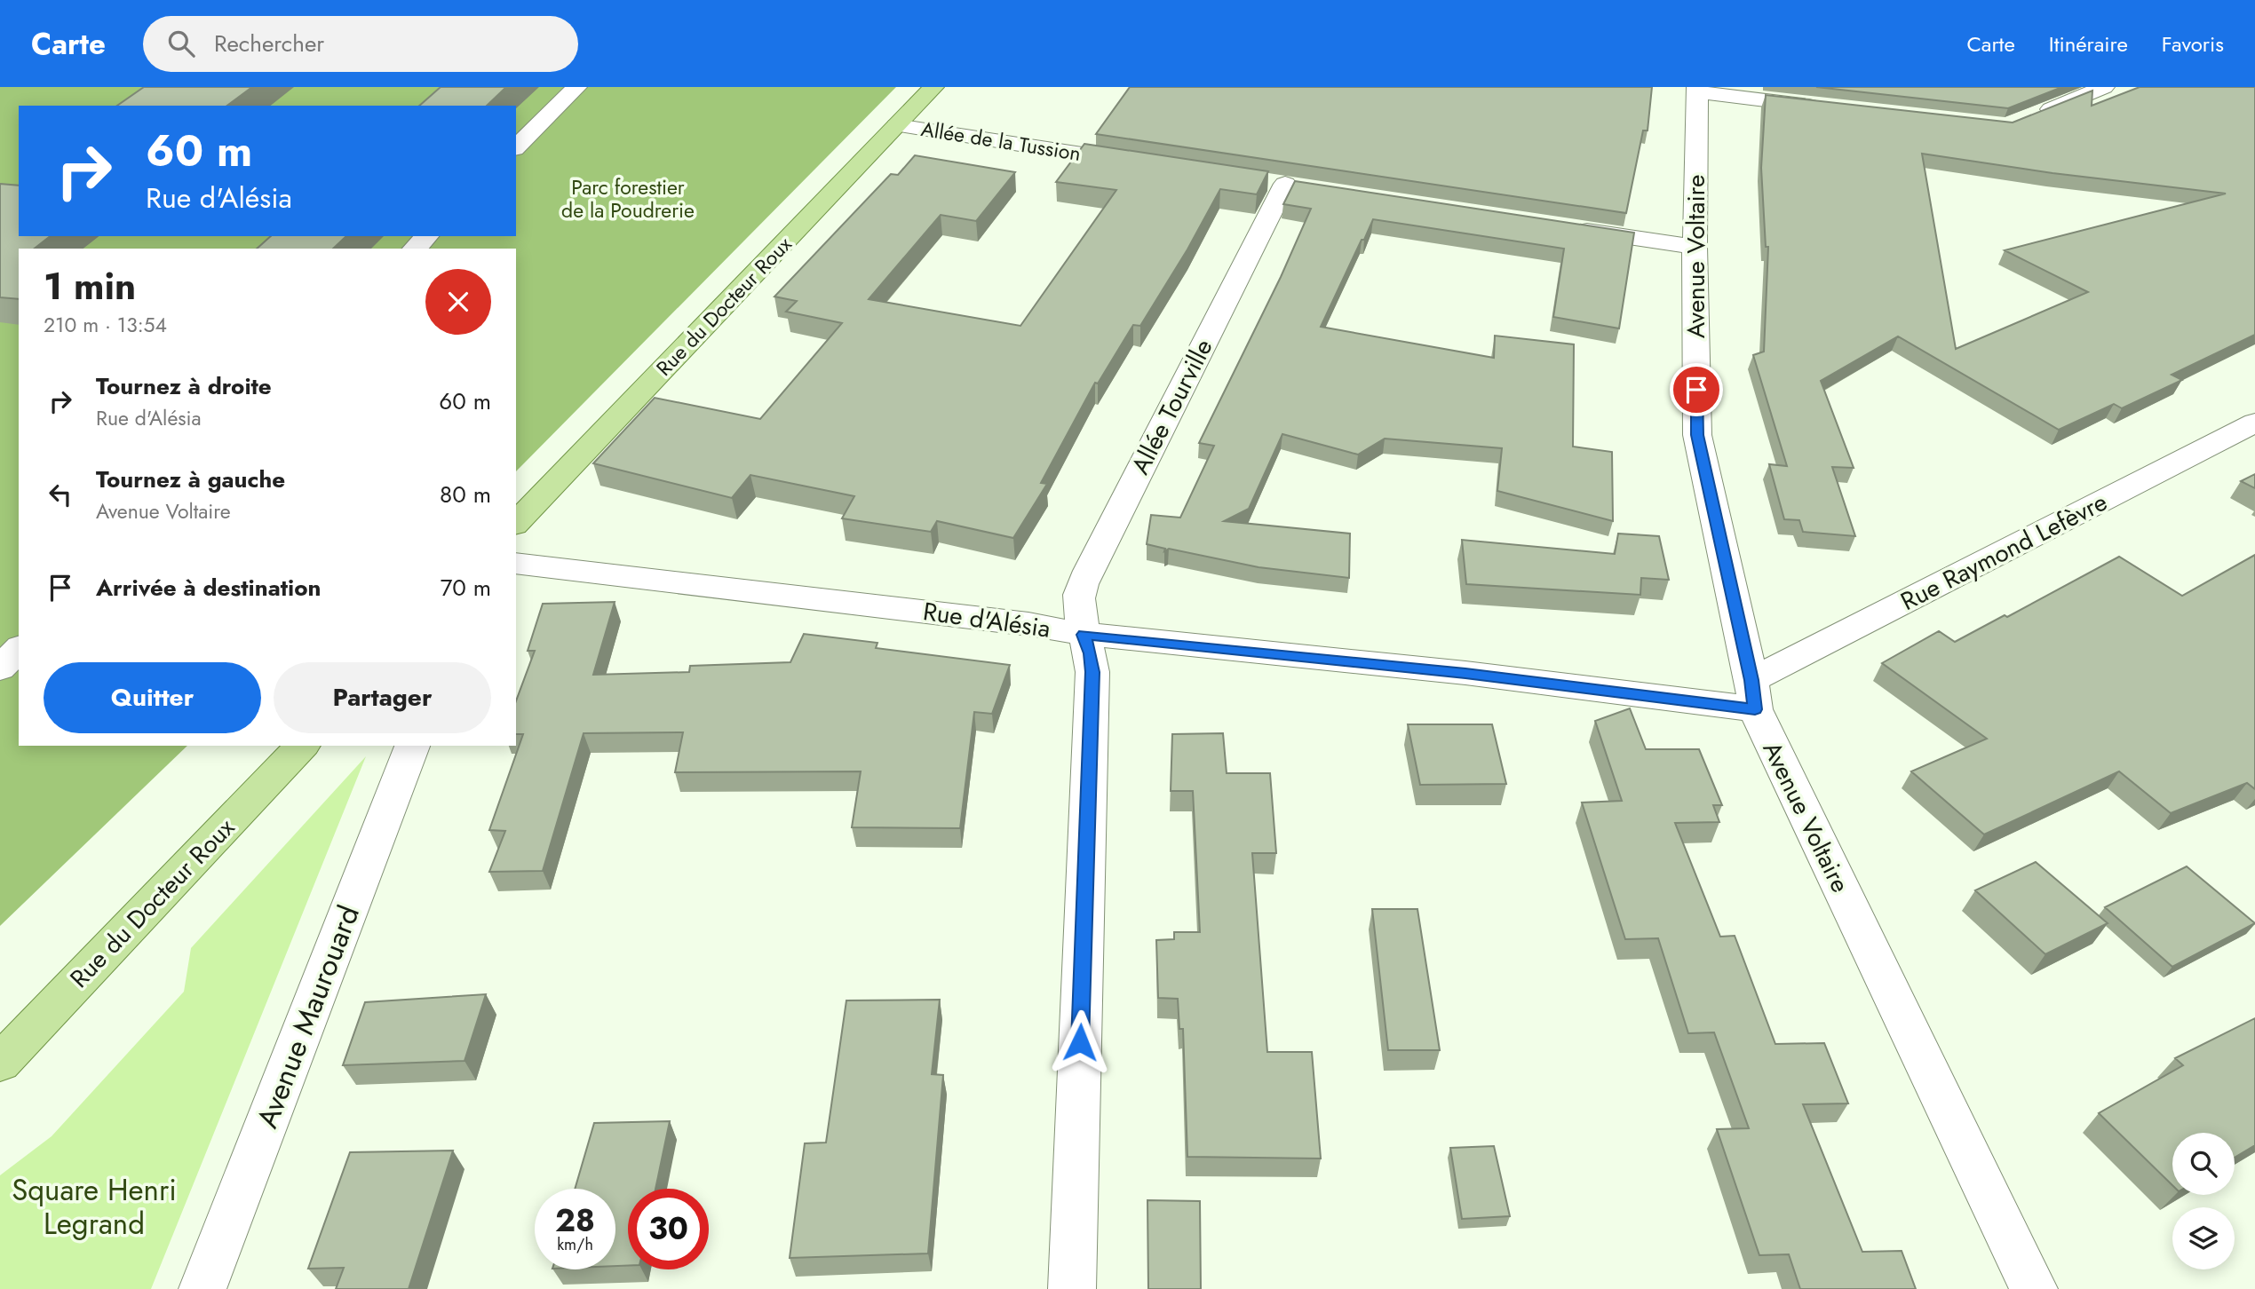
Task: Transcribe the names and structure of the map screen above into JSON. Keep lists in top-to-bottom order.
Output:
{
  "streets": {
    "main road": ["Rue du Docteur Roux"],
    "street": [
      "Allée de la Tussion",
      "Avenue Voltaire",
      "Allée Tourville",
      "Rue Raymond Lefèvre",
      "Rue d'Alésia",
      "Avenue Maurouard"
    ]
  },
  "crossings": [
    ["Allée de la Tussion", "Rue du Docteur Roux"],
    ["Avenue Voltaire", "Rue Raymond Lefèvre"],
    ["Avenue Voltaire", "Rue d'Alésia"],
    ["Allée Tourville", "Rue d'Alésia"],
    ["Rue Raymond Lefèvre", "Rue d'Alésia"]
  ],
  "parks": ["Parc forestier de la Poudrerie", "Square Henri Legrand"],
  "page": {
    "header": "Carte",
    "search": "Rechercher",
    "nav": ["Carte", "Itinéraire", "Favoris"],
    "turn": ["60 m", "Rue d'Alésia"],
    "heading": ["1 min", "210 m · 13:54"],
    "list": [
      {
        "name": "Tournez à droite",
        "note": "Rue d'Alésia",
        "value": "60 m"
      },
      {
        "name": "Tournez à gauche",
        "note": "Avenue Voltaire",
        "value": "80 m"
      },
      {
        "name": "Arrivée à destination",
        "value": "70 m"
      }
    ],
    "buttons": ["Quitter", "Partager"],
    "speed": "28 km/h",
    "limit": "30"
  }
}
